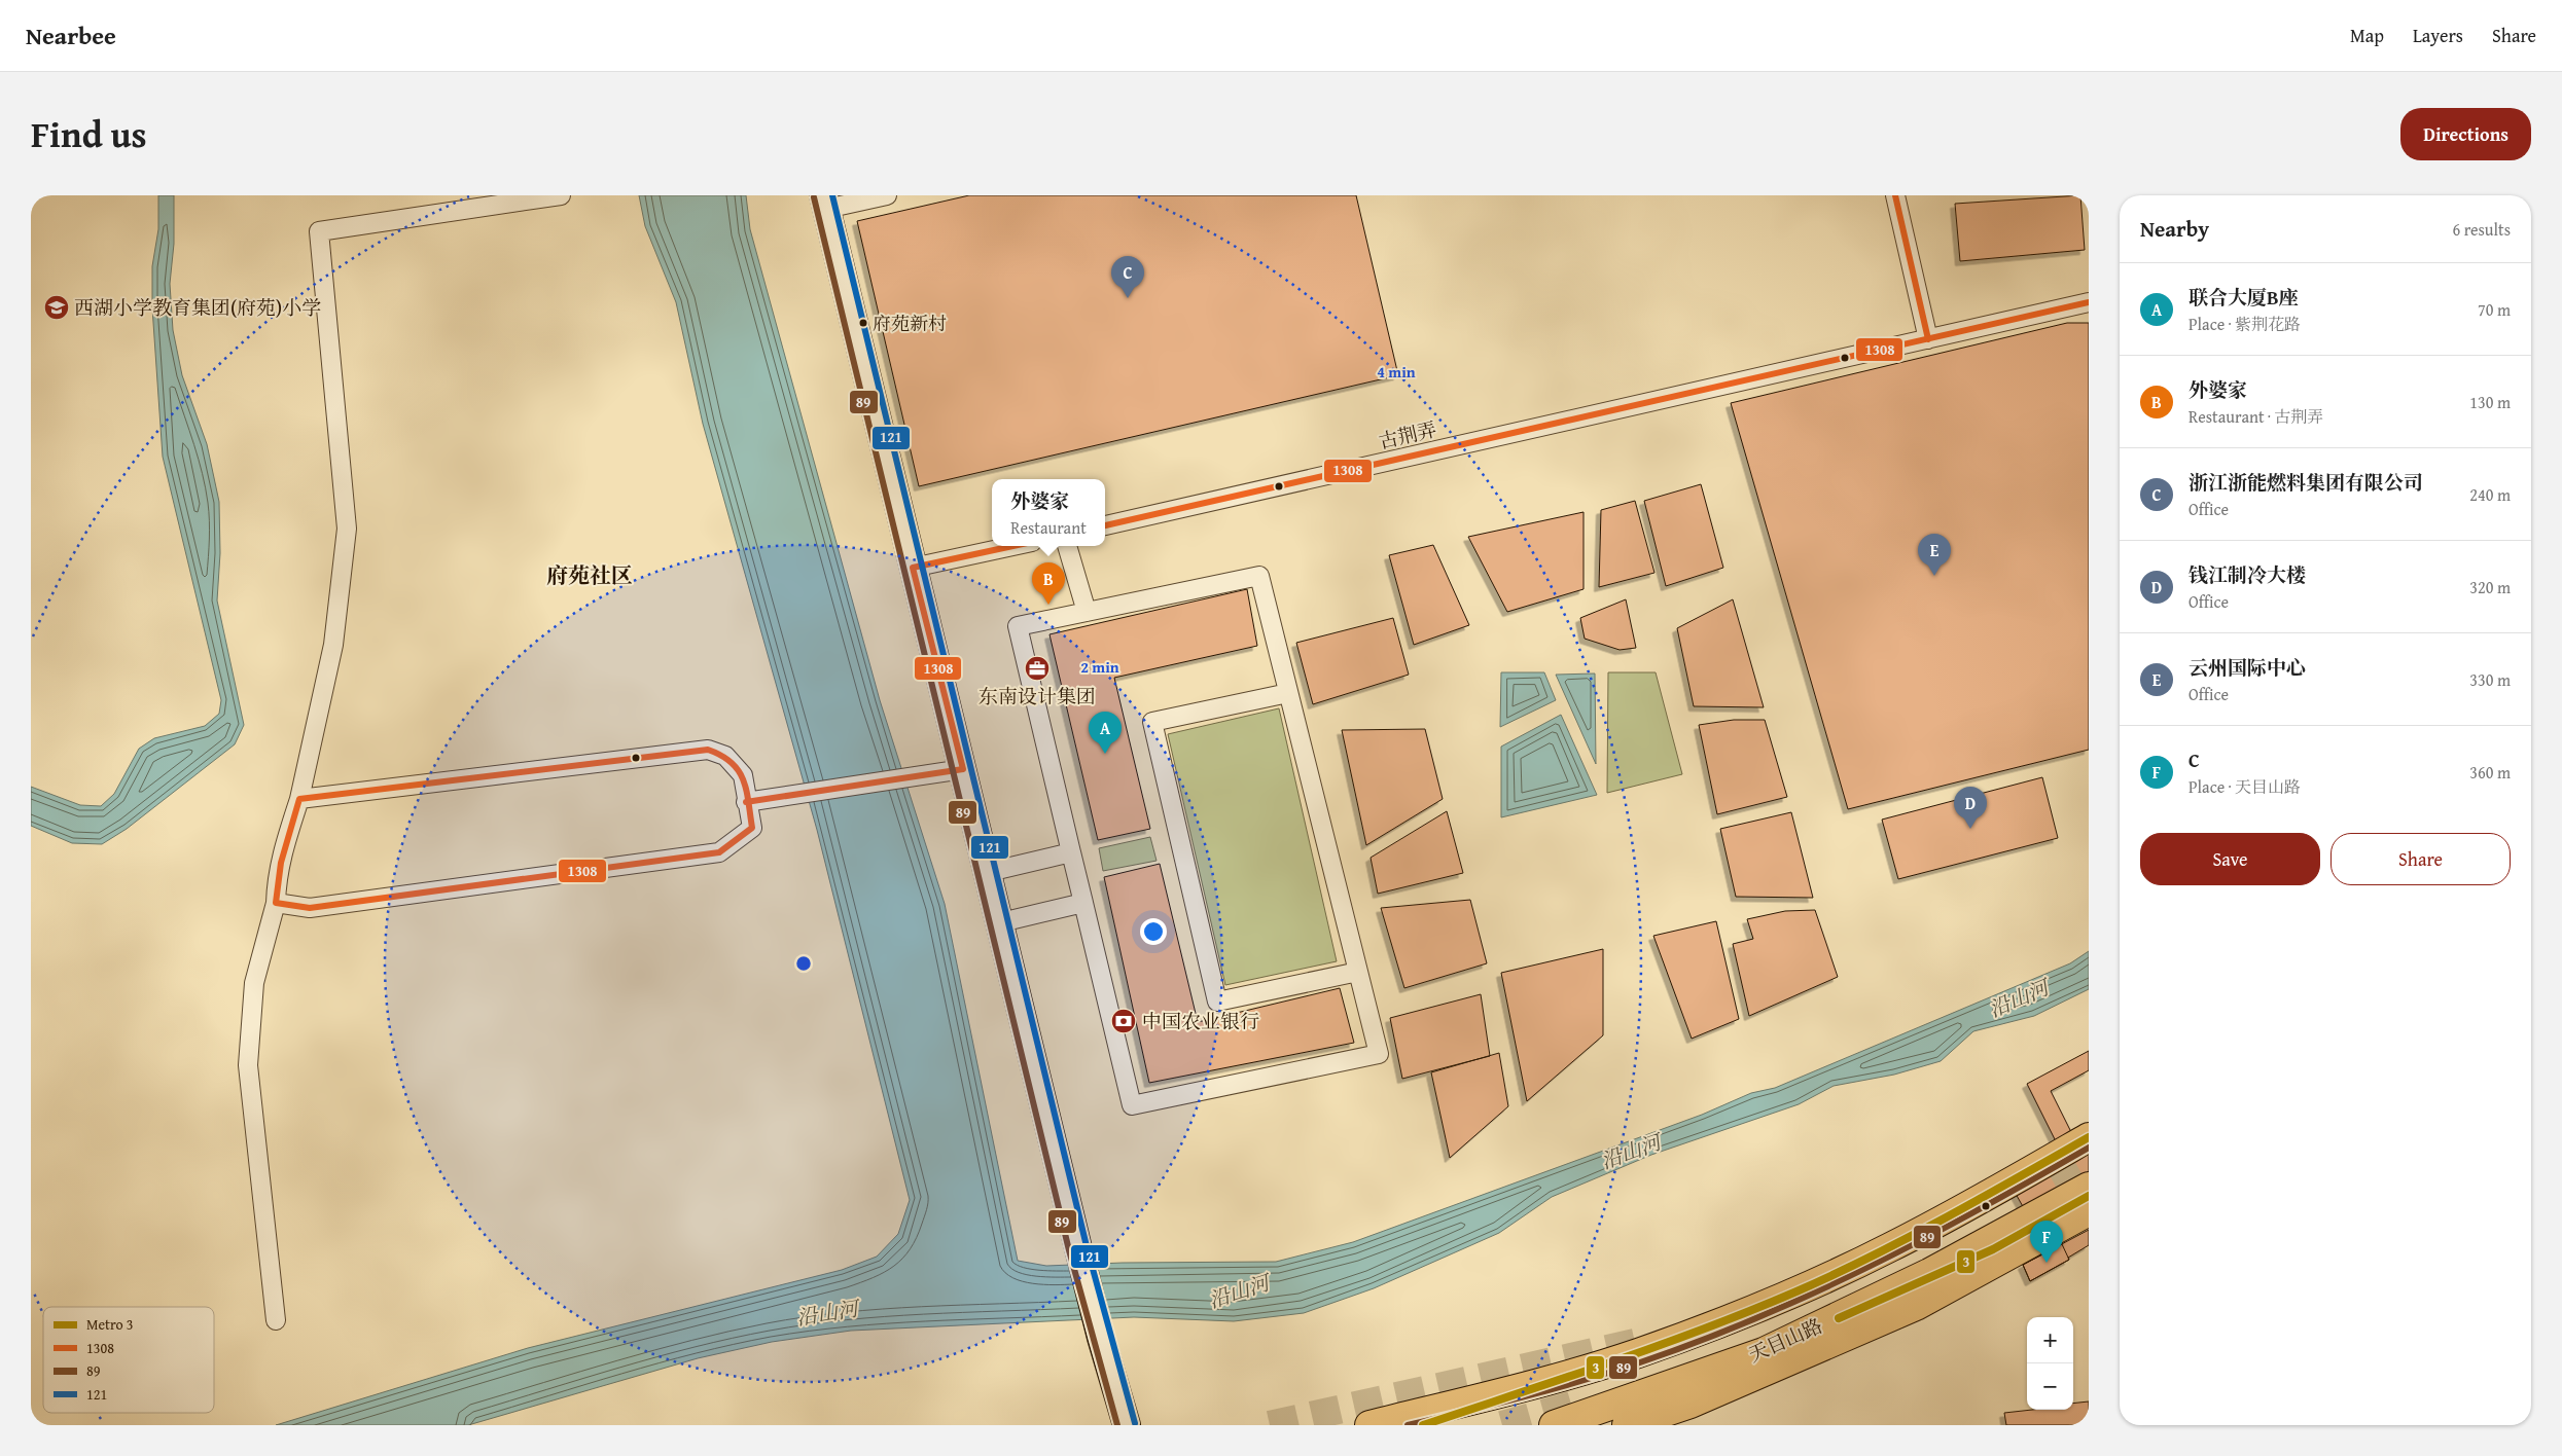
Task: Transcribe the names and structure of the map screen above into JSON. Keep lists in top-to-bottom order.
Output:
{
  "streets": {
    "main road": ["天目山路"],
    "street": ["古荆弄"]
  },
  "districts": ["府苑社区"],
  "water": ["沿山河"],
  "places": {
    "school or university": ["西湖小学教育集团(府苑)小学"],
    "other": ["府苑新村"],
    "office": ["东南设计集团"],
    "bank": ["中国农业银行"]
  },
  "lines": [
    "transit line 1308",
    "transit line 121",
    "transit line 89",
    "metro line 3"
  ],
  "legend": [
    "Metro 3",
    "1308",
    "89",
    "121"
  ],
  "page": {
    "header": "Nearbee",
    "nav": ["Map", "Layers", "Share"],
    "title": "Find us",
    "buttons": [
      "Directions",
      ["Save", "Share"]
    ],
    "heading": ["Nearby", "6 results"],
    "pins": [
      "C",
      "E",
      "B",
      "A",
      "D",
      "F"
    ],
    "list": [
      {
        "mark": "A",
        "name": "联合大厦B座",
        "note": "Place · 紫荆花路",
        "value": "70 m"
      },
      {
        "mark": "B",
        "name": "外婆家",
        "note": "Restaurant · 古荆弄",
        "value": "130 m"
      },
      {
        "mark": "C",
        "name": "浙江浙能燃料集团有限公司",
        "note": "Office",
        "value": "240 m"
      },
      {
        "mark": "D",
        "name": "钱江制冷大楼",
        "note": "Office",
        "value": "320 m"
      },
      {
        "mark": "E",
        "name": "云州国际中心",
        "note": "Office",
        "value": "330 m"
      },
      {
        "mark": "F",
        "name": "C",
        "note": "Place · 天目山路",
        "value": "360 m"
      }
    ],
    "popup": ["外婆家", "Restaurant"],
    "map_buttons": ["+", "−"]
  },
  "rings": ["4 min", "2 min"]
}
